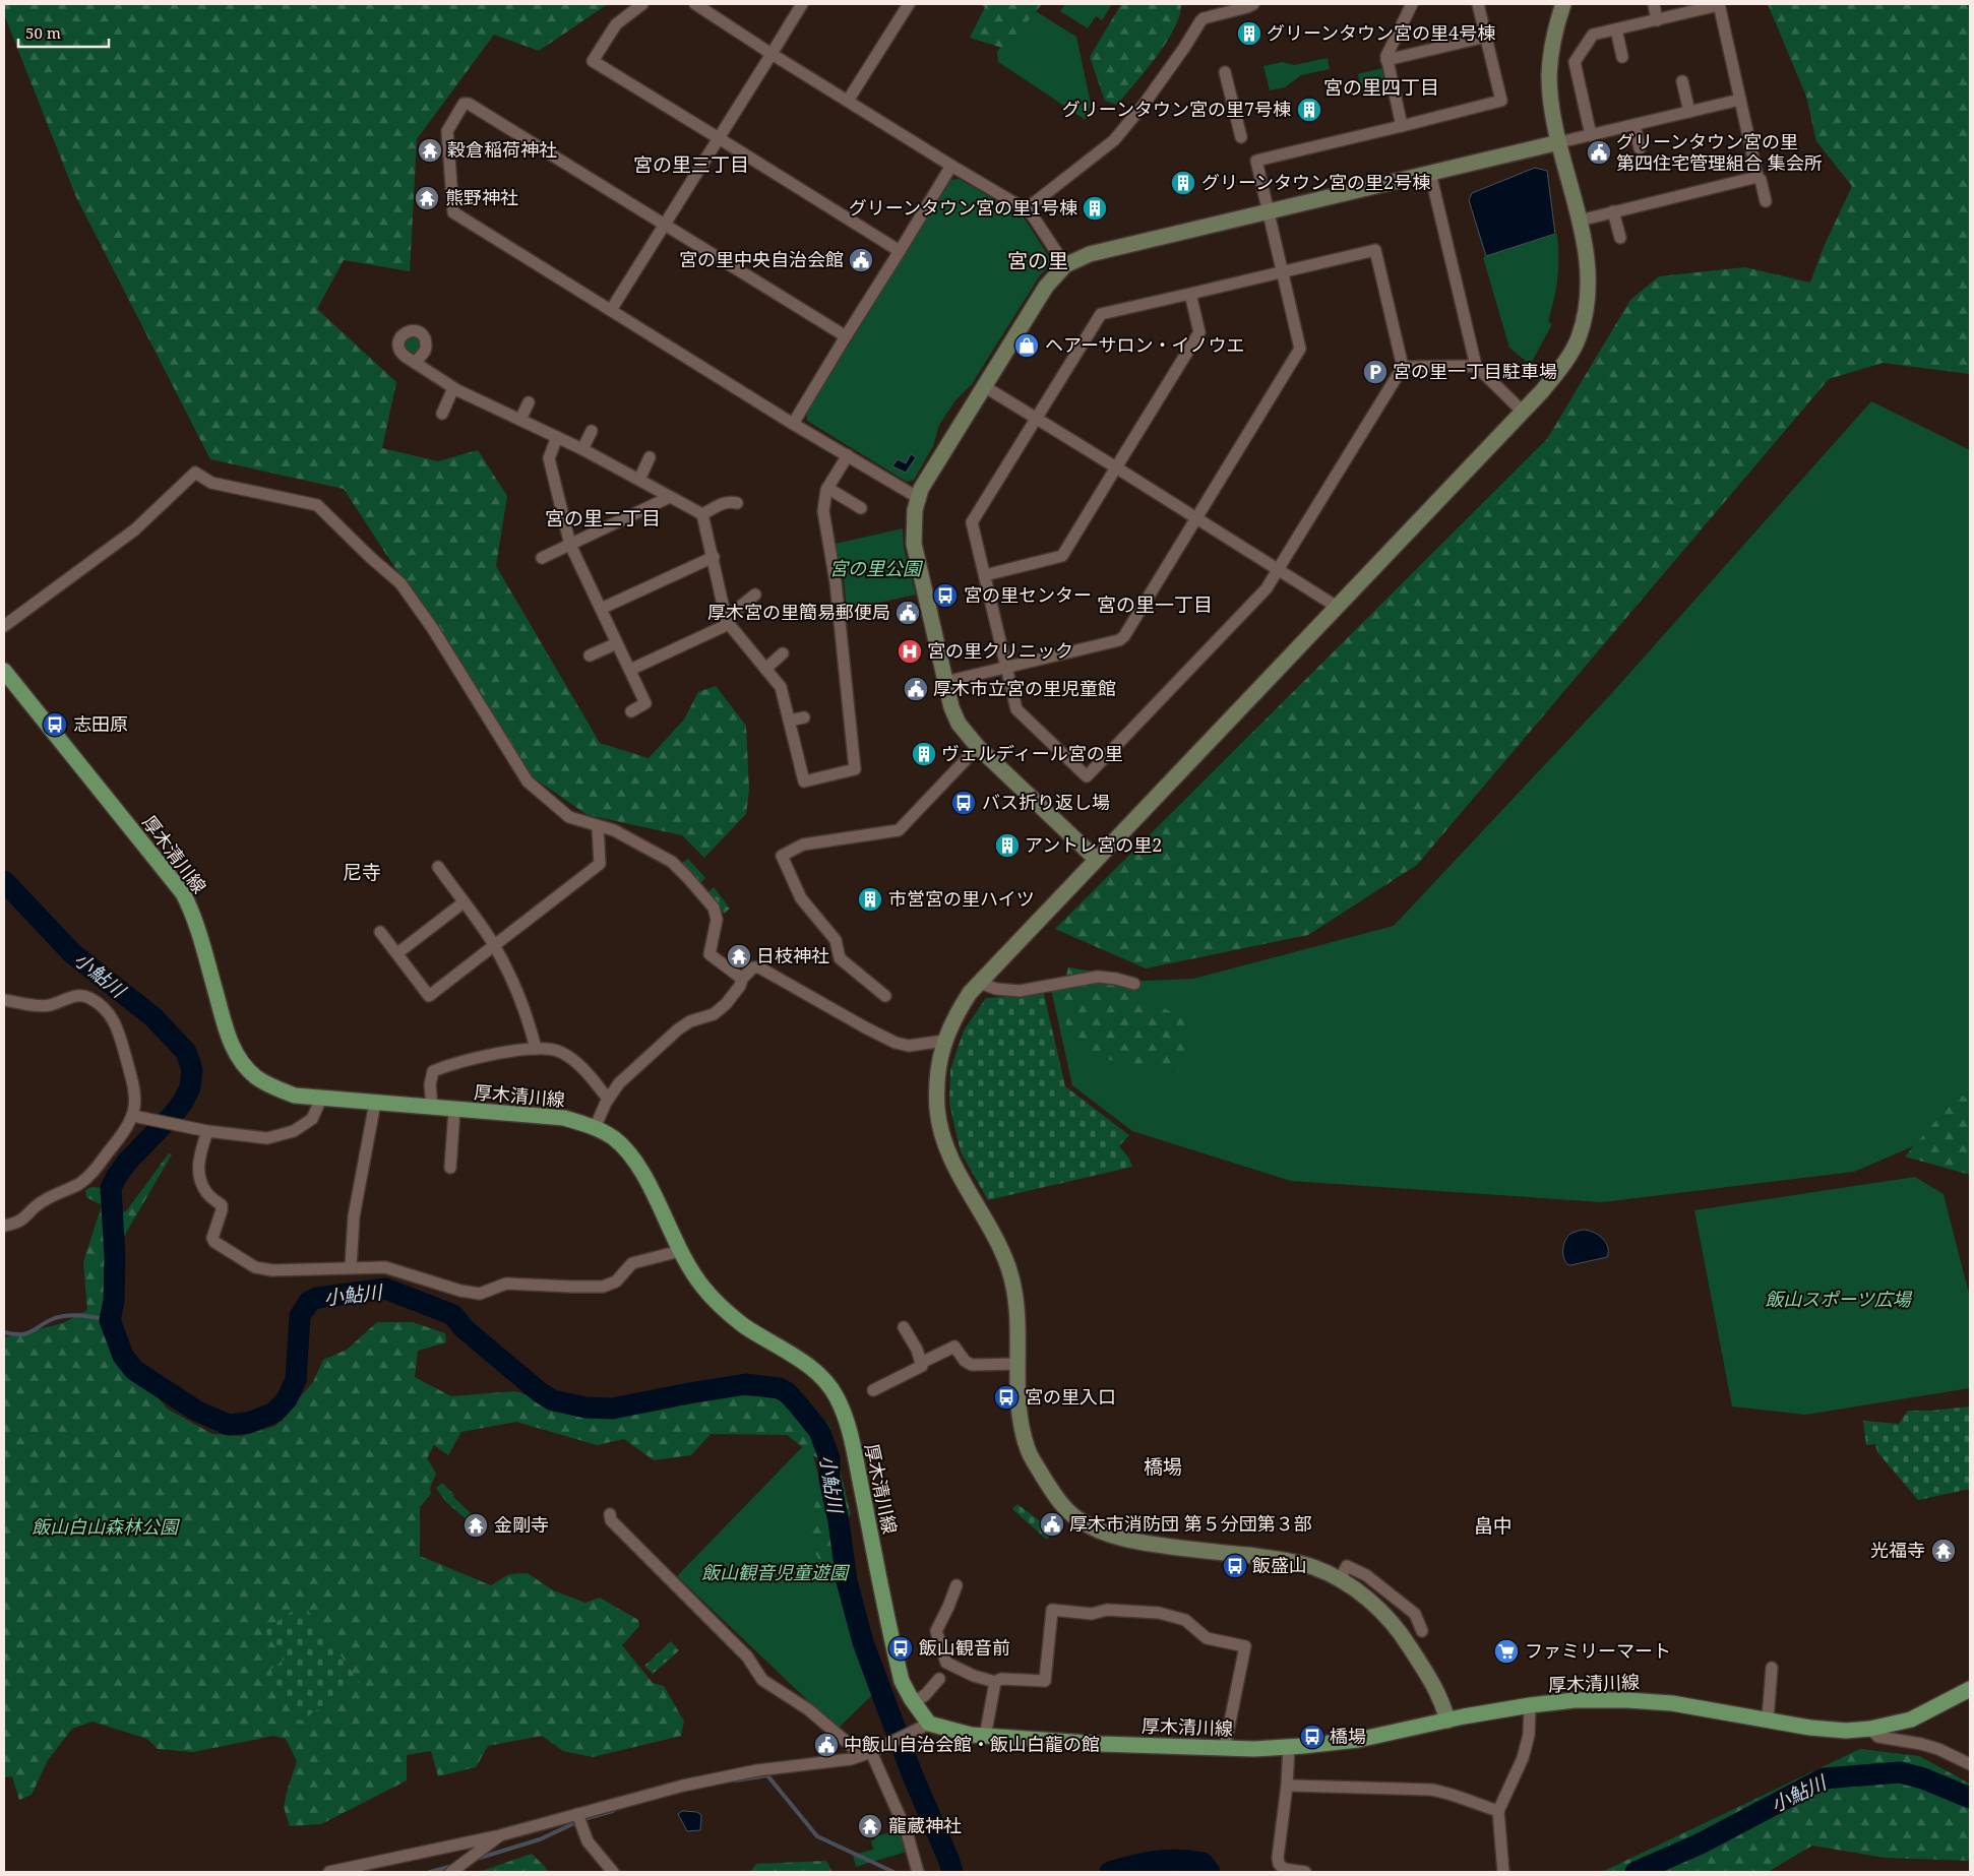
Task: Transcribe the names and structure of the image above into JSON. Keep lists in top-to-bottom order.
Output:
{
  "streets": {
    "main road": ["厚木清川線"]
  },
  "districts": [
    "宮の里四丁目",
    "宮の里三丁目",
    "宮の里",
    "宮の里二丁目",
    "宮の里一丁目",
    "尼寺",
    "橋場",
    "畠中"
  ],
  "water": ["小鮎川"],
  "parks": [
    "宮の里公園",
    "飯山スポーツ広場",
    "飯山白山森林公園",
    "飯山観音児童遊園"
  ],
  "places": {
    "building": [
      "グリーンタウン宮の里4号棟",
      "グリーンタウン宮の里7号棟",
      "グリーンタウン宮の里2号棟",
      "グリーンタウン宮の里1号棟",
      "ヴェルディール宮の里",
      "アントレ宮の里2",
      "市営宮の里ハイツ"
    ],
    "temple": [
      "穀倉稲荷神社",
      "熊野神社",
      "日枝神社",
      "金剛寺",
      "光福寺",
      "龍蔵神社"
    ],
    "public building": [
      "グリーンタウン宮の里 第四住宅管理組合 集会所",
      "宮の里中央自治会館",
      "厚木宮の里簡易郵便局",
      "厚木市立宮の里児童館",
      "厚木市消防団 第５分団第３部",
      "中飯山自治会館・飯山白龍の館"
    ],
    "shop": ["ヘアーサロン・イノウエ"],
    "parking": ["宮の里一丁目駐車場"],
    "bus stop": [
      "宮の里センター",
      "志田原",
      "バス折り返し場",
      "宮の里入口",
      "飯盛山",
      "飯山観音前",
      "橋場"
    ],
    "hospital": ["宮の里クリニック"],
    "supermarket": ["ファミリーマート"]
  },
  "scale_bar": "50 m"
}
